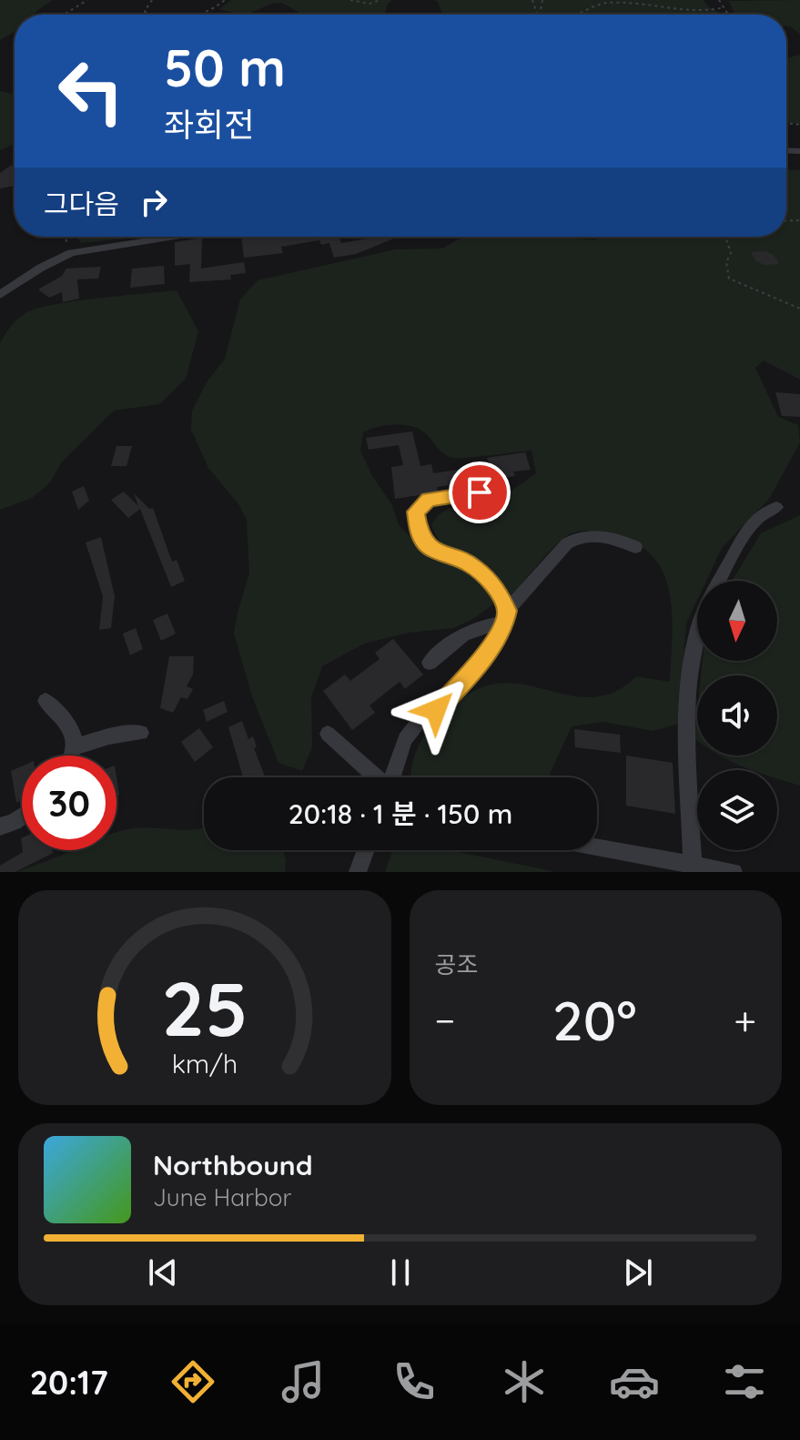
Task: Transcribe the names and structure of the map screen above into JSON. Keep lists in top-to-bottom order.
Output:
{
  "north": "bottom",
  "page": {
    "turn": ["50 m", "좌회전"],
    "then": "그다음",
    "limit": "30",
    "trip": "20:18 · 1 분 · 150 m",
    "tile": "공조",
    "heat": ["−", "20°", "+"],
    "song": ["Northbound", "June Harbor"],
    "tabs": "20:17",
    "gauge": ["25", "km/h"]
  }
}
